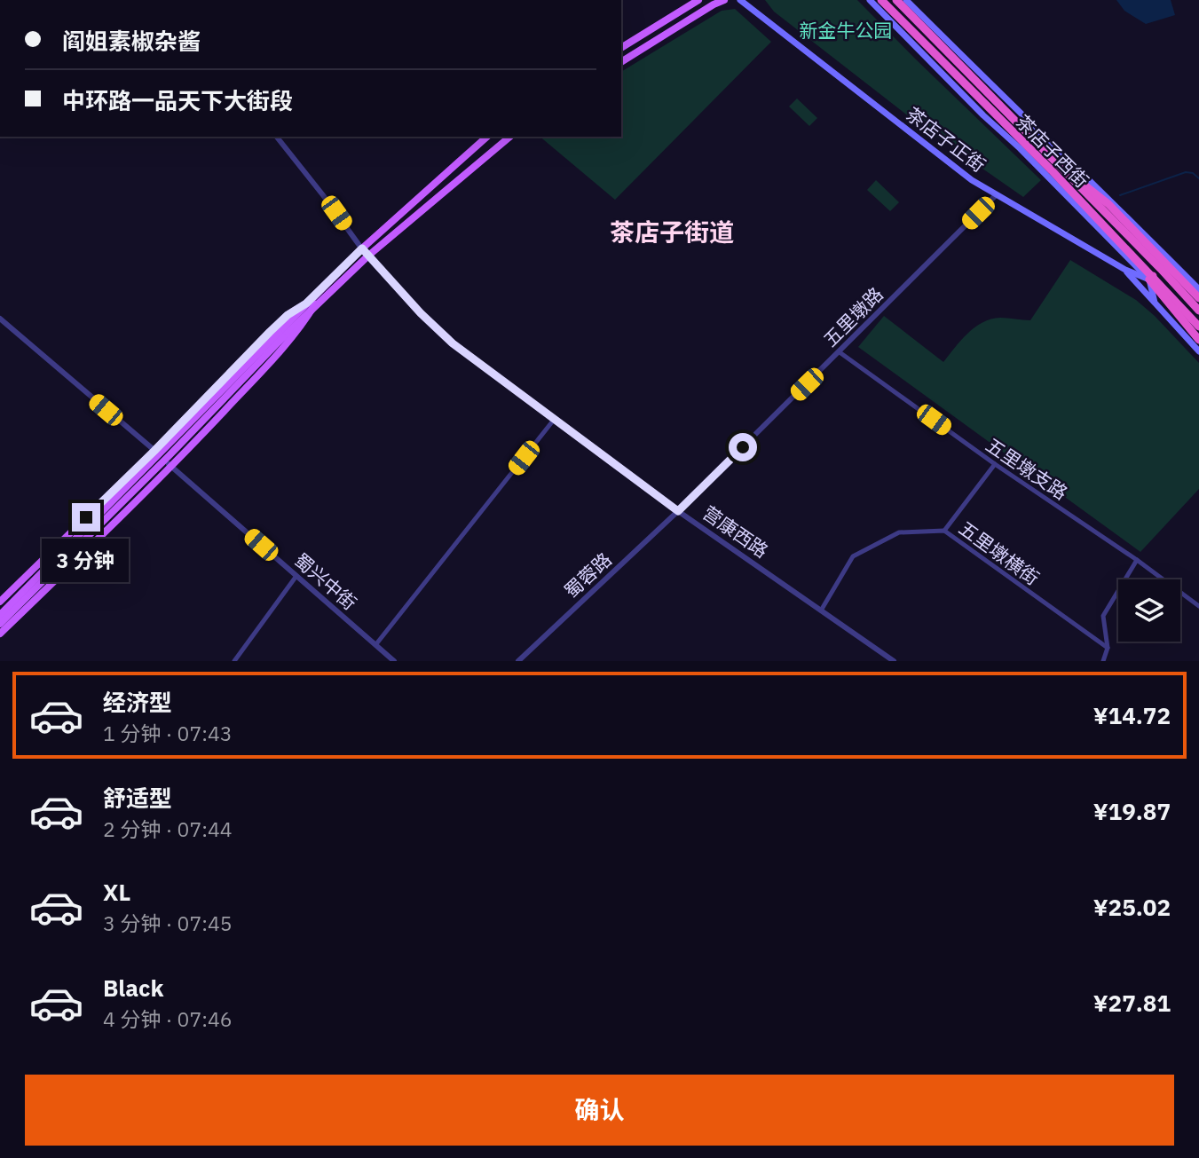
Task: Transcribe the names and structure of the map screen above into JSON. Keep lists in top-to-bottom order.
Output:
{
  "streets": {
    "highway": ["茶店子西街"],
    "main road": ["茶店子正街"],
    "street": [
      "五里墩路",
      "五里墩支路",
      "营康西路",
      "五里墩横街",
      "蜀蓉路",
      "蜀兴中街"
    ]
  },
  "crossings": [
    ["茶店子正街", "茶店子西街"],
    ["茶店子正街", "五里墩路"],
    ["五里墩路", "五里墩支路"],
    ["五里墩路", "营康西路"],
    ["五里墩路", "蜀蓉路"],
    ["营康西路", "五里墩横街"],
    ["营康西路", "蜀蓉路"]
  ],
  "districts": ["茶店子街道"],
  "parks": ["新金牛公园"],
  "page": {
    "banner": ["阎姐素椒杂酱", "中环路一品天下大街段"],
    "bubble": "3 分钟",
    "list": [
      {
        "name": "经济型",
        "note": "1 分钟 · 07:43",
        "value": "¥14.72"
      },
      {
        "name": "舒适型",
        "note": "2 分钟 · 07:44",
        "value": "¥19.87"
      },
      {
        "name": "XL",
        "note": "3 分钟 · 07:45",
        "value": "¥25.02"
      },
      {
        "name": "Black",
        "note": "4 分钟 · 07:46",
        "value": "¥27.81"
      }
    ],
    "buttons": "确认"
  }
}
